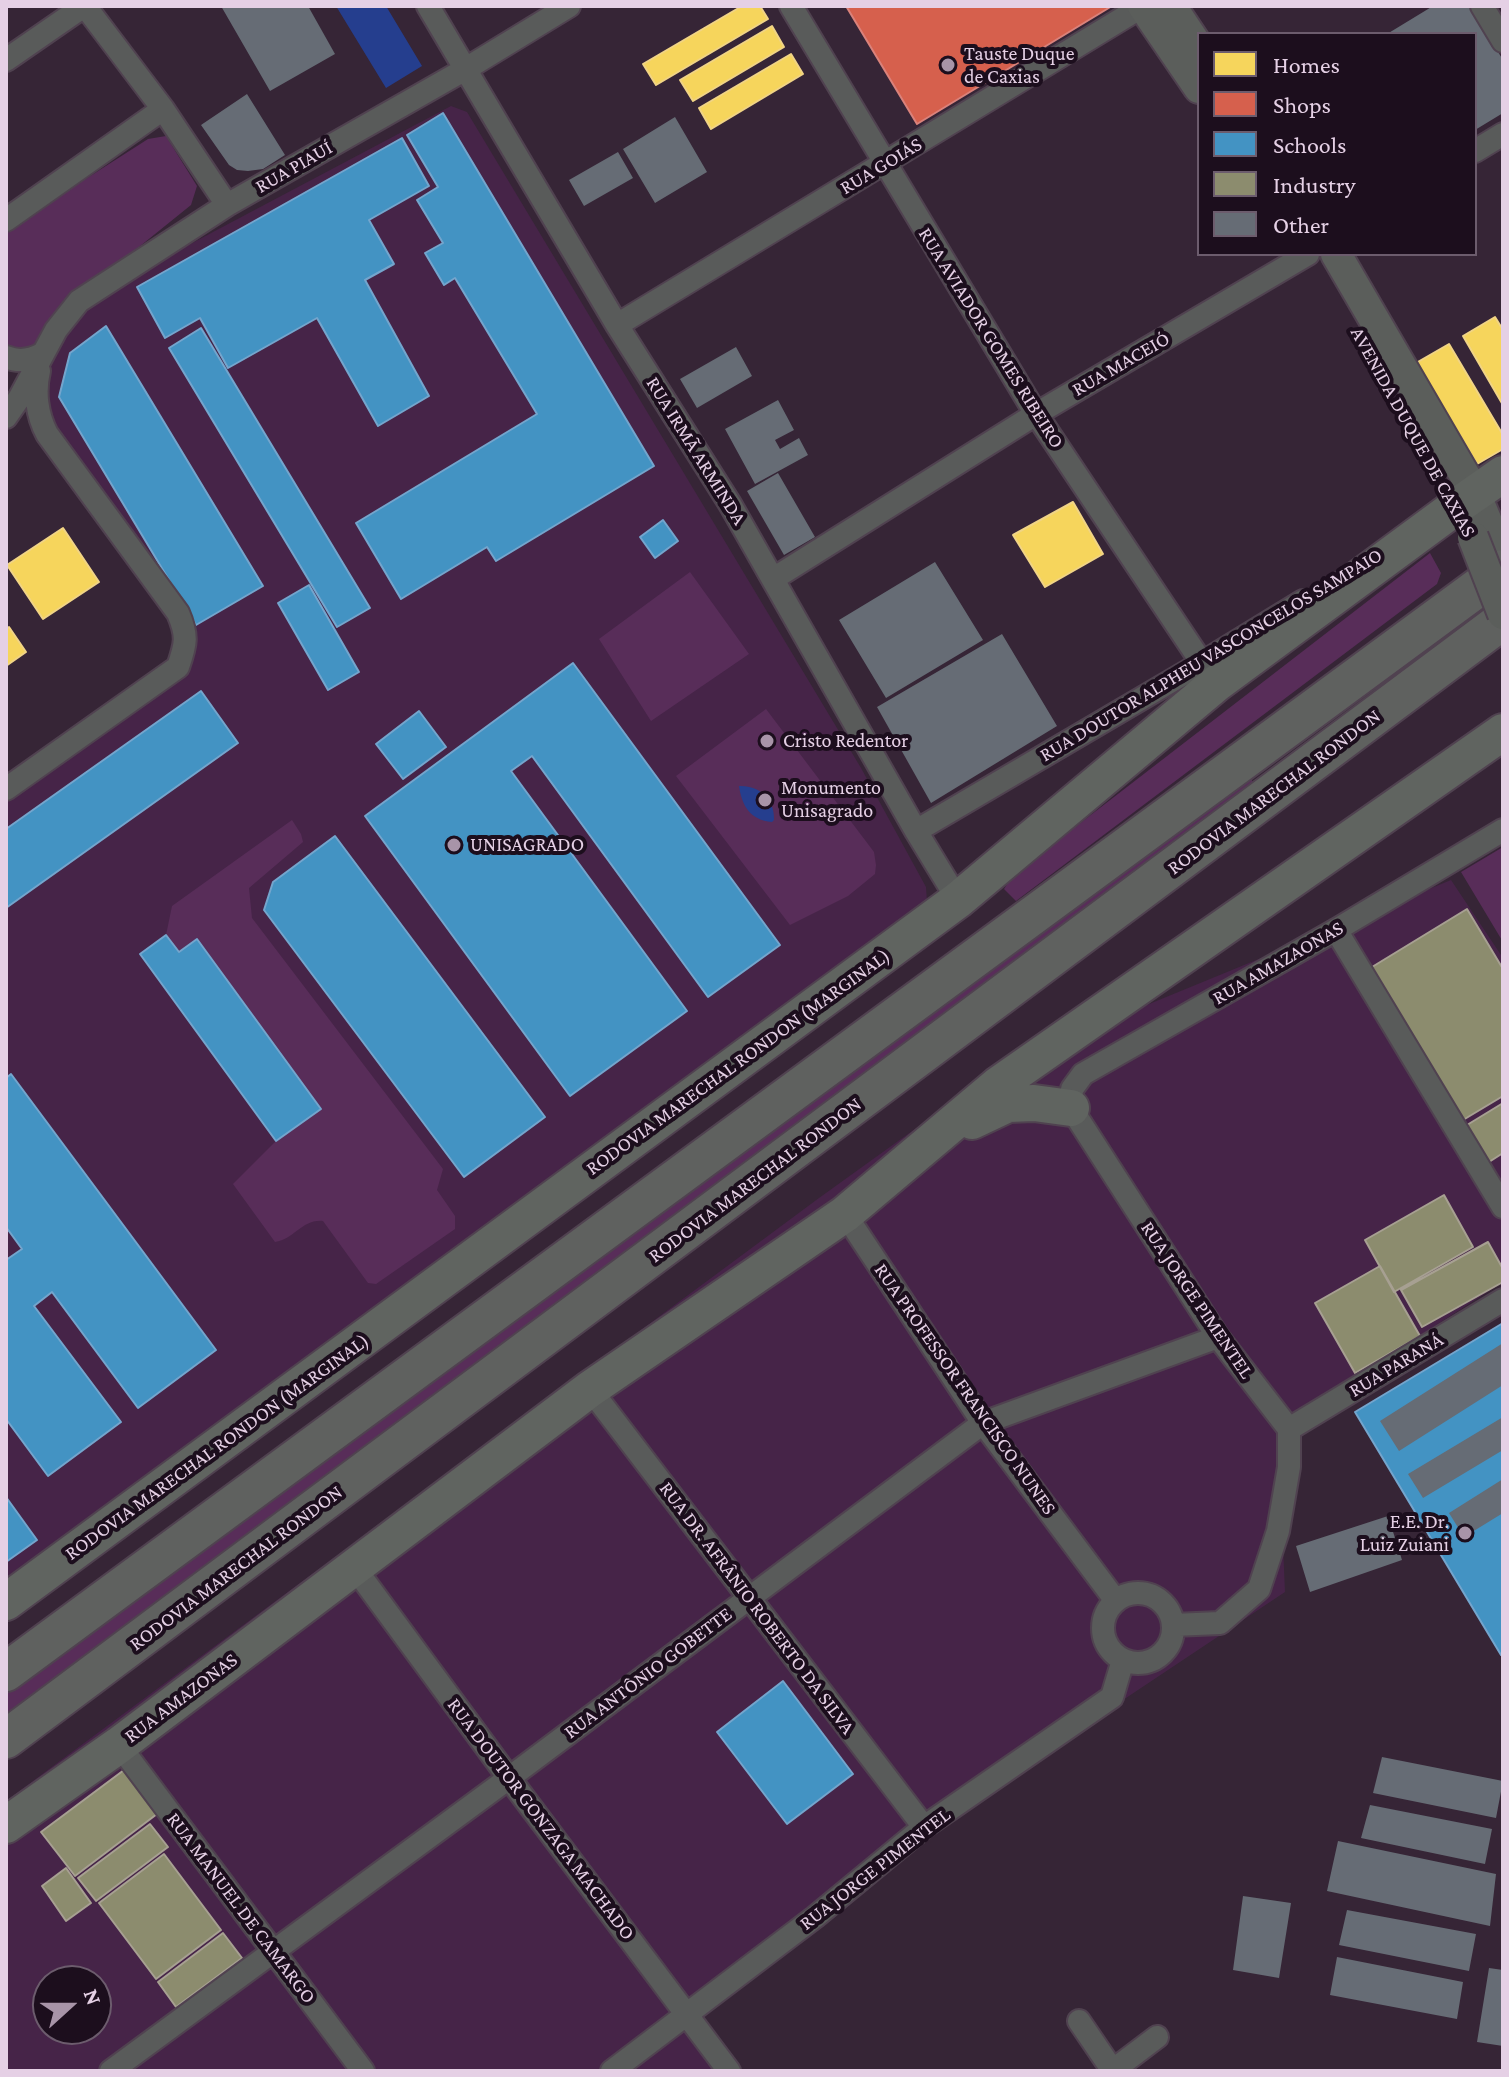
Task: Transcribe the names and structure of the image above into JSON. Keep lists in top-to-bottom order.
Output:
{
  "streets": {
    "highway": ["RODOVIA MARECHAL RONDON", "RODOVIA MARECHAL RONDON (MARGINAL)", "RUA AMAZONAS"],
    "main road": ["AVENIDA DUQUE DE CAXIAS"],
    "street": [
      "RUA GOIÁS",
      "RUA PIAUÍ",
      "RUA AVIADOR GOMES RIBEIRO",
      "RUA MACEIÓ",
      "RUA IRMÃ ARMINDA",
      "RUA DOUTOR ALPHEU VASCONCELOS SAMPAIO",
      "RUA AMAZAONAS",
      "RUA JORGE PIMENTEL",
      "RUA PARANÁ",
      "RUA PROFESSOR FRANCISCO NUNES",
      "RUA DR. AFRÂNIO ROBERTO DA SILVA",
      "RUA ANTÔNIO GOBETTE",
      "RUA DOUTOR GONZAGA MACHADO",
      "RUA MANUEL DE CAMARGO"
    ]
  },
  "crossings": [
    ["RUA GOIÁS", "RUA AVIADOR GOMES RIBEIRO"],
    ["RUA GOIÁS", "RUA IRMÃ ARMINDA"],
    ["RUA PIAUÍ", "RUA IRMÃ ARMINDA"],
    ["RUA AVIADOR GOMES RIBEIRO", "RUA MACEIÓ"],
    ["RUA AVIADOR GOMES RIBEIRO", "RUA DOUTOR ALPHEU VASCONCELOS SAMPAIO"],
    ["RUA MACEIÓ", "RUA IRMÃ ARMINDA"],
    ["AVENIDA DUQUE DE CAXIAS", "RUA DOUTOR ALPHEU VASCONCELOS SAMPAIO"],
    ["AVENIDA DUQUE DE CAXIAS", "RODOVIA MARECHAL RONDON"],
    ["AVENIDA DUQUE DE CAXIAS", "RODOVIA MARECHAL RONDON (MARGINAL)"],
    ["RUA IRMÃ ARMINDA", "RUA DOUTOR ALPHEU VASCONCELOS SAMPAIO"],
    ["RUA IRMÃ ARMINDA", "RODOVIA MARECHAL RONDON (MARGINAL)"],
    ["RUA DOUTOR ALPHEU VASCONCELOS SAMPAIO", "RODOVIA MARECHAL RONDON (MARGINAL)"],
    ["RUA AMAZAONAS", "RUA JORGE PIMENTEL"],
    ["RUA JORGE PIMENTEL", "RUA PARANÁ"],
    ["RUA JORGE PIMENTEL", "RUA PROFESSOR FRANCISCO NUNES"],
    ["RUA JORGE PIMENTEL", "RUA DR. AFRÂNIO ROBERTO DA SILVA"],
    ["RUA JORGE PIMENTEL", "RUA ANTÔNIO GOBETTE"],
    ["RUA JORGE PIMENTEL", "RUA DOUTOR GONZAGA MACHADO"],
    ["RUA PROFESSOR FRANCISCO NUNES", "RUA ANTÔNIO GOBETTE"],
    ["RUA DR. AFRÂNIO ROBERTO DA SILVA", "RUA ANTÔNIO GOBETTE"],
    ["RUA ANTÔNIO GOBETTE", "RUA DOUTOR GONZAGA MACHADO"],
    ["RUA ANTÔNIO GOBETTE", "RUA MANUEL DE CAMARGO"],
    ["RUA AMAZONAS", "RUA DOUTOR GONZAGA MACHADO"],
    ["RUA AMAZONAS", "RUA MANUEL DE CAMARGO"]
  ],
  "places": [
    "Tauste Duque de Caxias",
    "Cristo Redentor",
    "Monumento Unisagrado",
    "UNISAGRADO",
    "E.E. Dr. Luiz Zuiani"
  ],
  "legend": [
    "Homes",
    "Shops",
    "Schools",
    "Industry",
    "Other"
  ],
  "north": "right"
}
